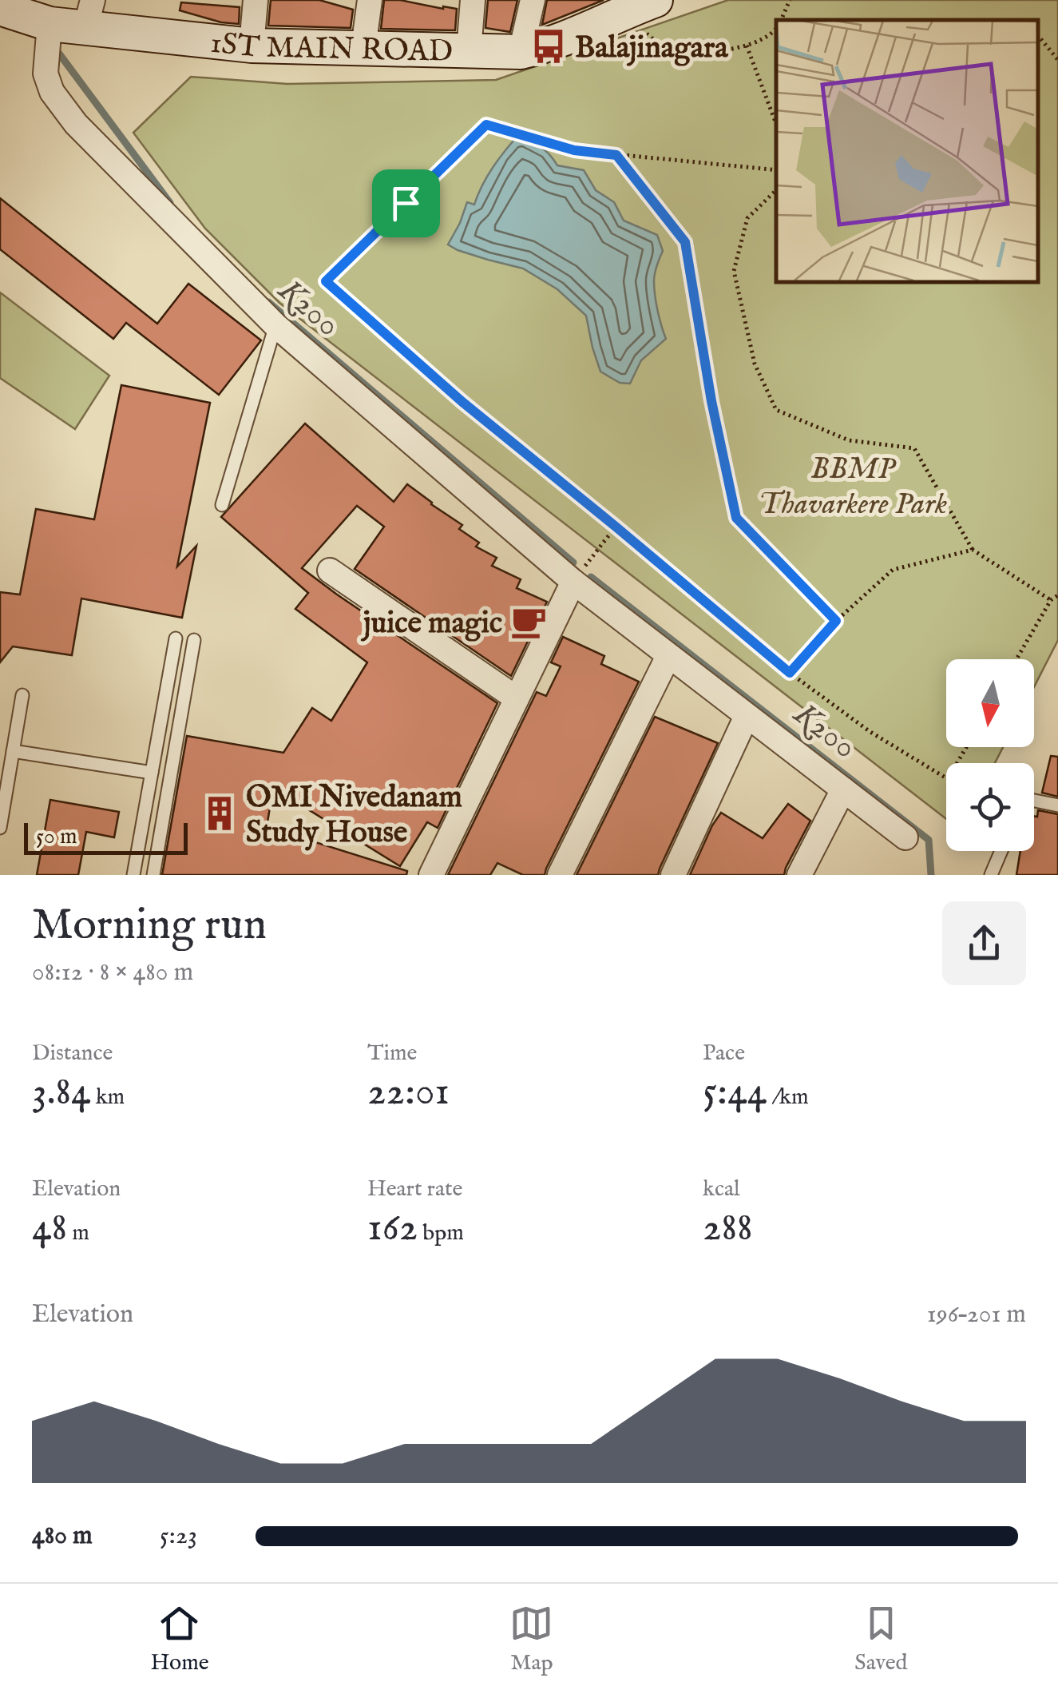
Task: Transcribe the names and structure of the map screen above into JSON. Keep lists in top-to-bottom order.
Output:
{
  "streets": {
    "street": ["1ST MAIN ROAD"]
  },
  "water": ["K200"],
  "parks": ["BBMP Thavarkere Park"],
  "places": {
    "bus stop": ["Balajinagara"],
    "cafe": ["juice magic"],
    "building": ["OMI Nivedanam Study House"]
  },
  "scale_bar": "50 m",
  "north": "bottom",
  "page": {
    "scale": "50 m",
    "heading": ["Morning run", "08:12 · 8 × 480 m"],
    "stats": [
      ["Distance", "3.84 km"],
      ["Time", "22:01"],
      ["Pace", "5:44 /km"],
      ["Elevation", "48 m"],
      ["Heart rate", "162 bpm"],
      ["kcal", "288"]
    ],
    "chart": ["Elevation", "196–201 m"],
    "list": [
      {
        "name": "480 m",
        "note": "5:23"
      }
    ],
    "tabs": ["Home", "Map", "Saved"]
  }
}
